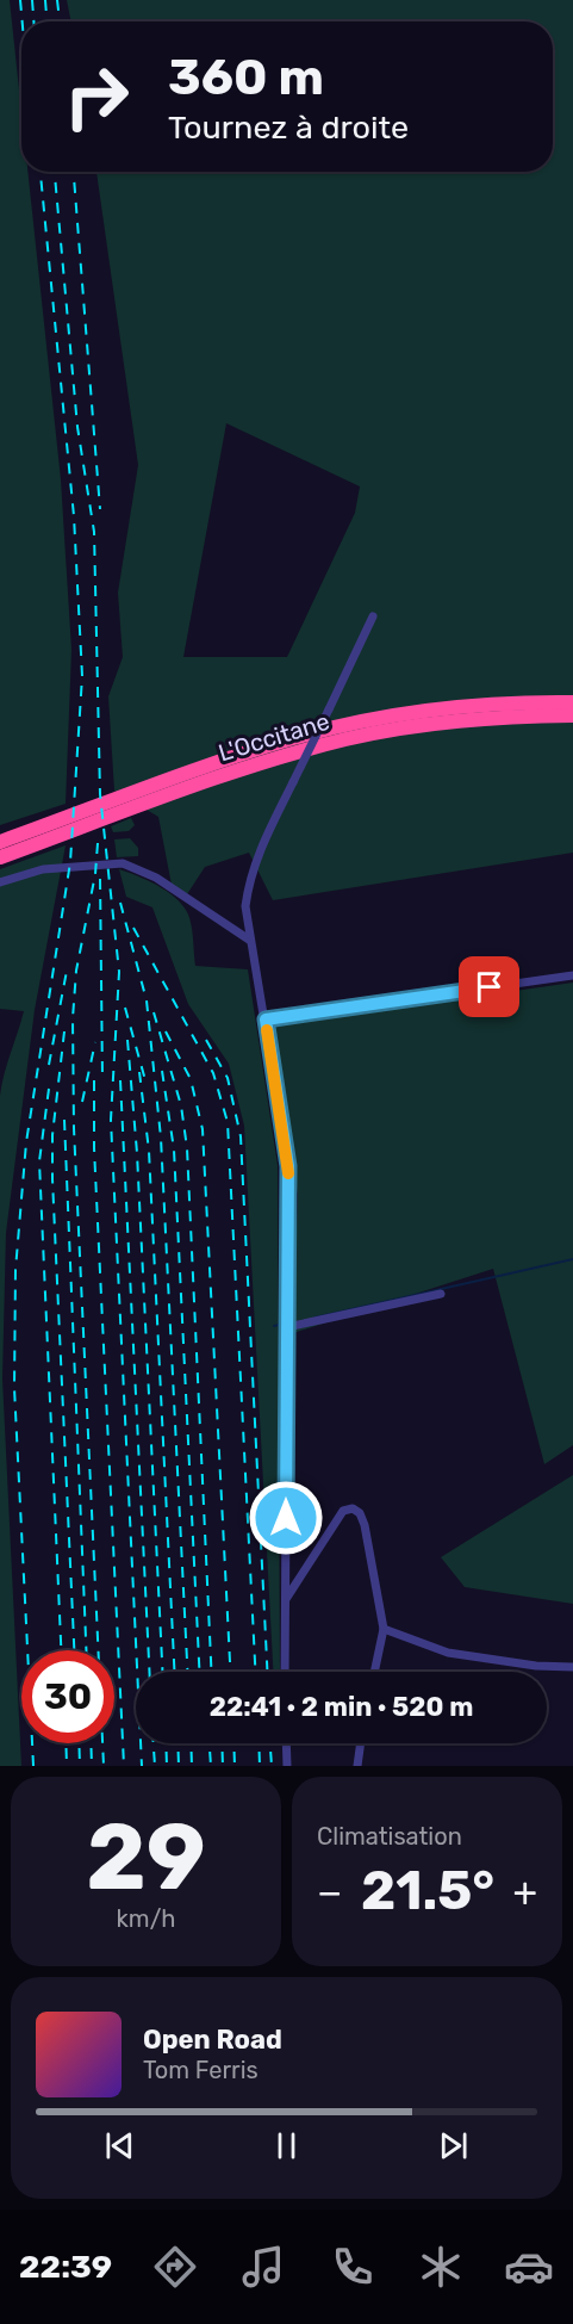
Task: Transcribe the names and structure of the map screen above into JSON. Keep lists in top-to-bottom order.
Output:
{
  "streets": {
    "highway": ["L'Occitane"]
  },
  "page": {
    "turn": ["360 m", "Tournez à droite"],
    "limit": "30",
    "trip": "22:41 · 2 min · 520 m",
    "tile": [
      ["29", "km/h"],
      "Climatisation"
    ],
    "heat": ["−", "21.5°", "+"],
    "song": ["Open Road", "Tom Ferris"],
    "tabs": "22:39"
  }
}
